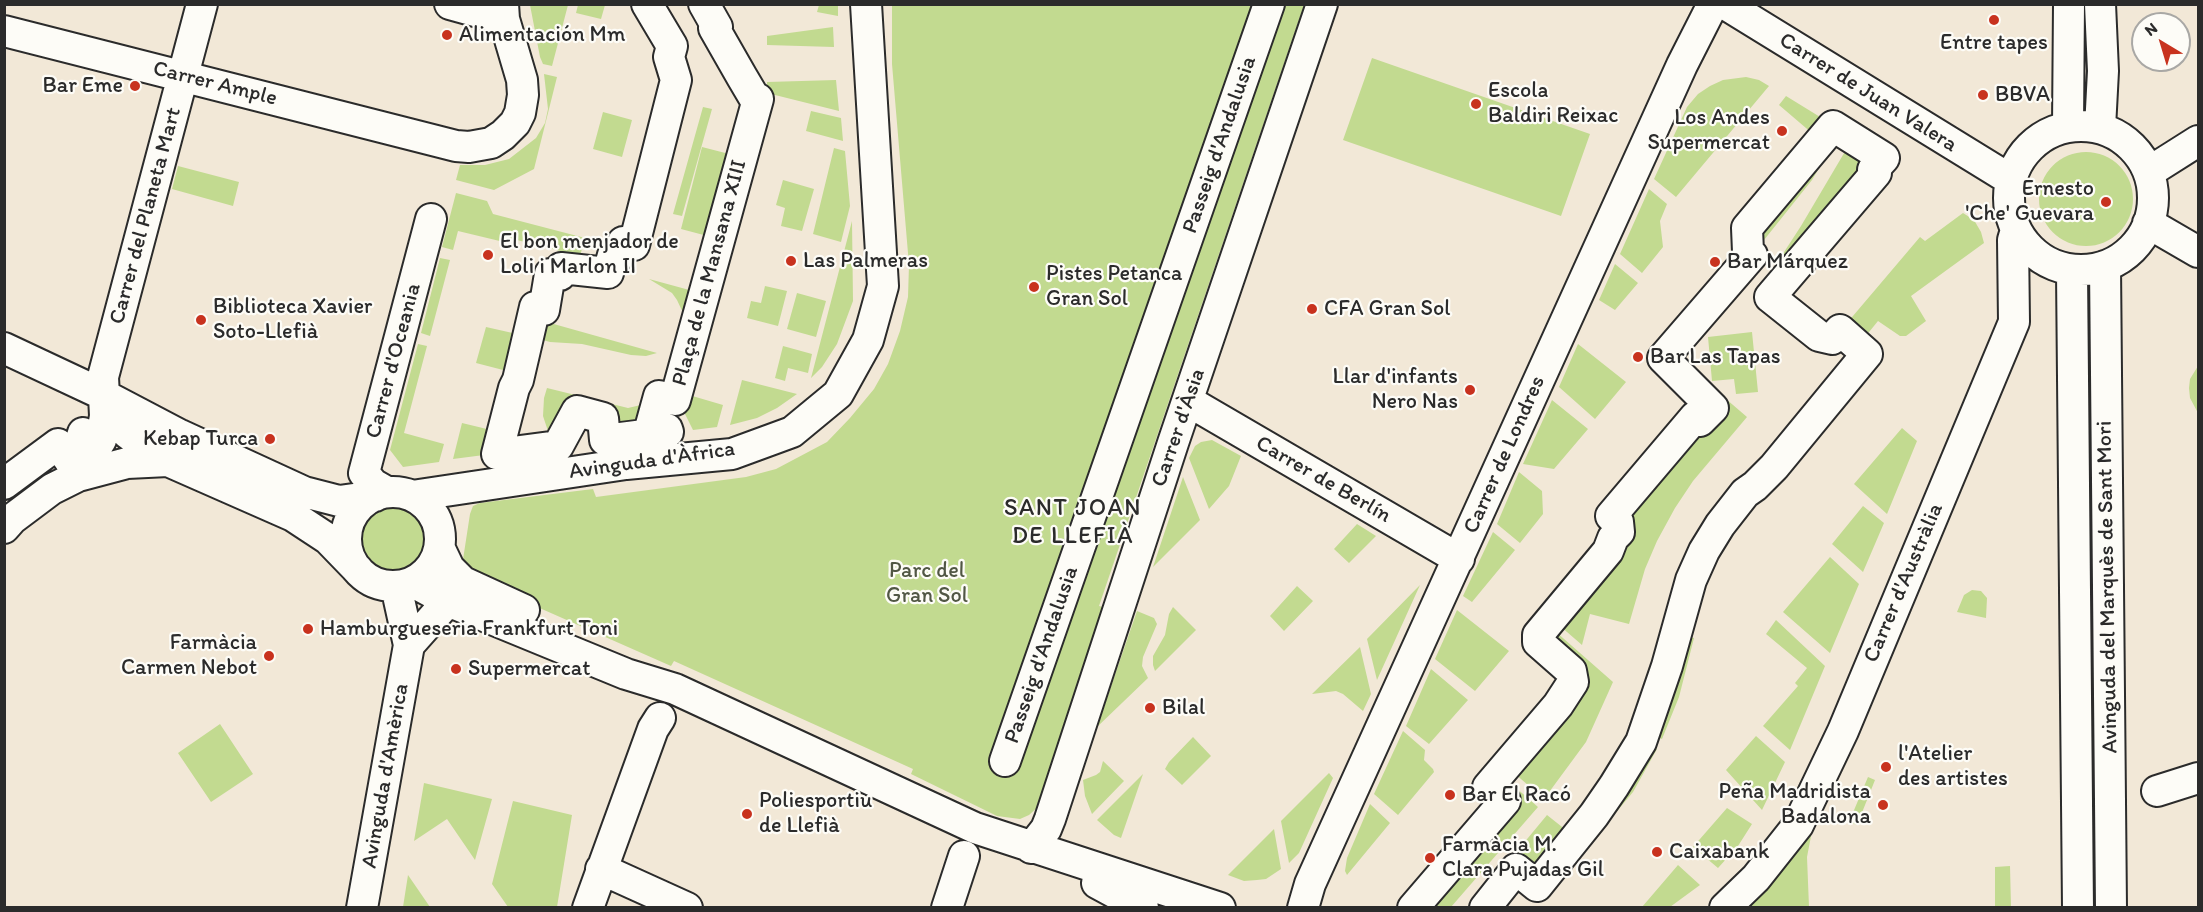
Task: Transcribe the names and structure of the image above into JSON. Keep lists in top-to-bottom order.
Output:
{
  "streets": {
    "street": [
      "Carrer Ample",
      "Carrer de Juan Valera",
      "Passeig d'Andalusia",
      "Carrer del Planeta Mart",
      "Plaça de la Mansana XIII",
      "Carrer d'Oceania",
      "Carrer d'Àsia",
      "Carrer de Londres",
      "Avinguda d'Àfrica",
      "Carrer de Berlín",
      "Carrer d'Austràlia",
      "Avinguda del Marquès de Sant Mori",
      "Avinguda d'Amèrica"
    ]
  },
  "crossings": [
    ["Carrer Ample", "Carrer del Planeta Mart"],
    ["Carrer de Juan Valera", "Carrer d'Austràlia"],
    ["Carrer de Juan Valera", "Avinguda del Marquès de Sant Mori"],
    ["Carrer del Planeta Mart", "Avinguda d'Àfrica"],
    ["Carrer d'Oceania", "Avinguda d'Àfrica"],
    ["Carrer d'Oceania", "Avinguda d'Amèrica"],
    ["Carrer d'Àsia", "Carrer de Berlín"],
    ["Carrer de Londres", "Carrer de Berlín"],
    ["Avinguda d'Àfrica", "Avinguda d'Amèrica"],
    ["Carrer d'Austràlia", "Avinguda del Marquès de Sant Mori"]
  ],
  "districts": ["SANT JOAN DE LLEFIÀ"],
  "parks": ["Parc del Gran Sol"],
  "places": [
    "Entre tapes",
    "Alimentación Mm",
    "Bar Eme",
    "BBVA",
    "Escola Baldiri Reixac",
    "Los Andes Supermercat",
    "Ernesto 'Che' Guevara",
    "El bon menjador de Loli i Marlon II",
    "Las Palmeras",
    "Bar Márquez",
    "Pistes Petanca Gran Sol",
    "CFA Gran Sol",
    "Biblioteca Xavier Soto-Llefià",
    "Bar Las Tapas",
    "Llar d'infants Nero Nas",
    "Kebap Turca",
    "Hamburgueseria Frankfurt Toni",
    "Farmàcia Carmen Nebot",
    "Supermercat",
    "Bilal",
    "l'Atelier des artistes",
    "Bar El Racó",
    "Peña Madridista Badalona",
    "Poliesportiu de Llefià",
    "Caixabank",
    "Farmàcia M. Clara Pujadas Gil"
  ],
  "north": "top left"
}
